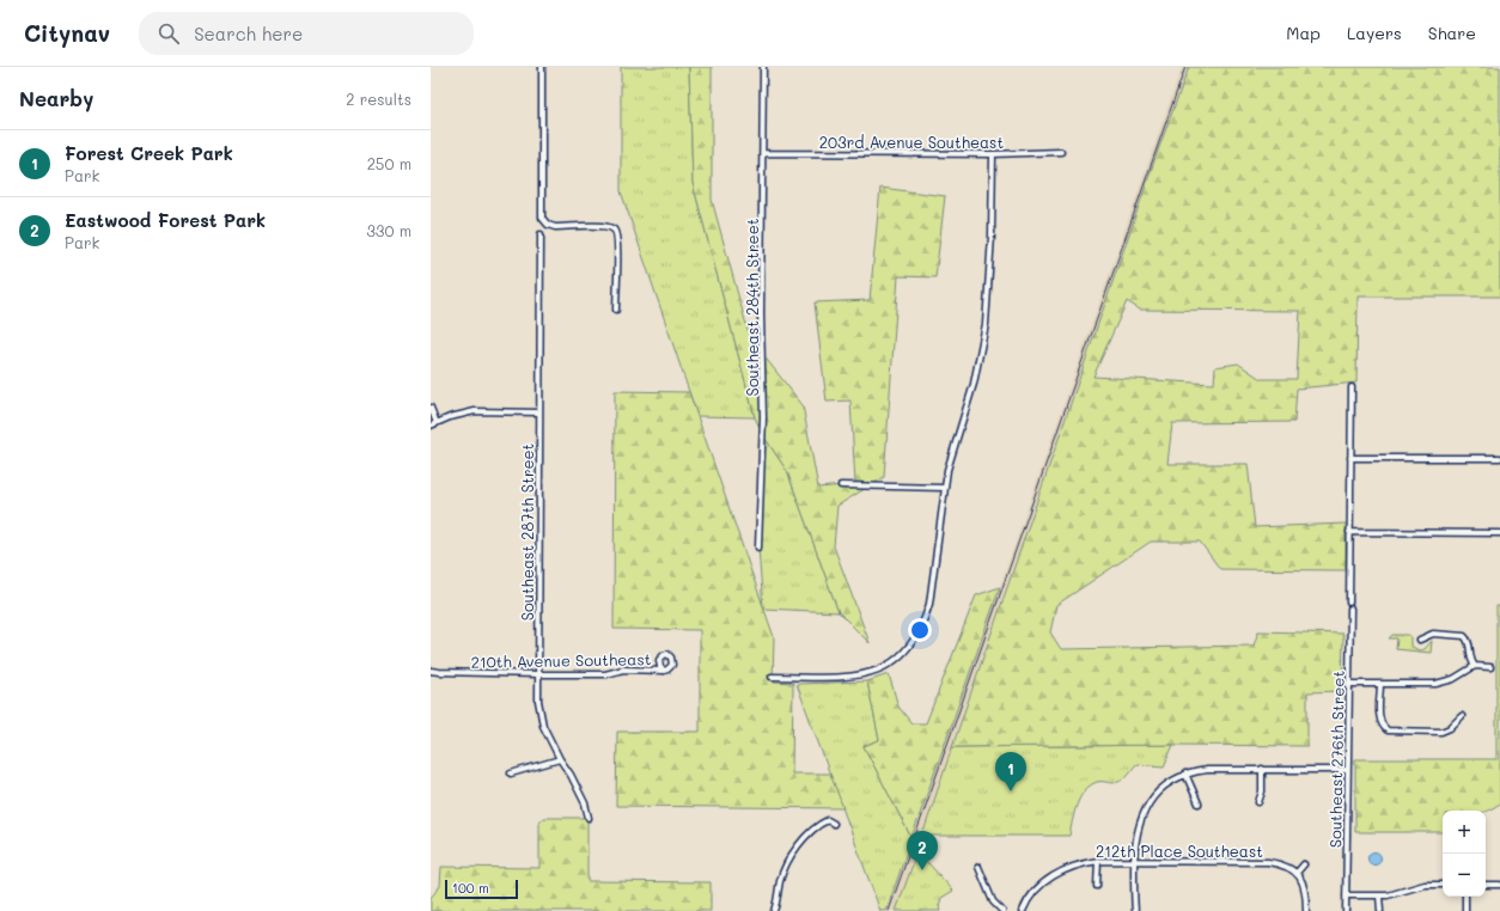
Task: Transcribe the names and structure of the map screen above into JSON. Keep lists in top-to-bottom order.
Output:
{
  "streets": {
    "street": [
      "203rd Avenue Southeast",
      "Southeast 284th Street",
      "Southeast 287th Street",
      "210th Avenue Southeast",
      "Southeast 276th Street",
      "212th Place Southeast"
    ]
  },
  "crossings": [
    ["203rd Avenue Southeast", "Southeast 284th Street"],
    ["Southeast 287th Street", "210th Avenue Southeast"]
  ],
  "scale_bar": "100 m",
  "page": {
    "header": "Citynav",
    "search": "Search here",
    "nav": ["Map", "Layers", "Share"],
    "heading": ["Nearby", "2 results"],
    "list": [
      {
        "mark": "1",
        "name": "Forest Creek Park",
        "note": "Park",
        "value": "250 m"
      },
      {
        "mark": "2",
        "name": "Eastwood Forest Park",
        "note": "Park",
        "value": "330 m"
      }
    ],
    "pins": ["1", "2"],
    "map_buttons": ["+", "−"],
    "scale": "100 m"
  }
}
